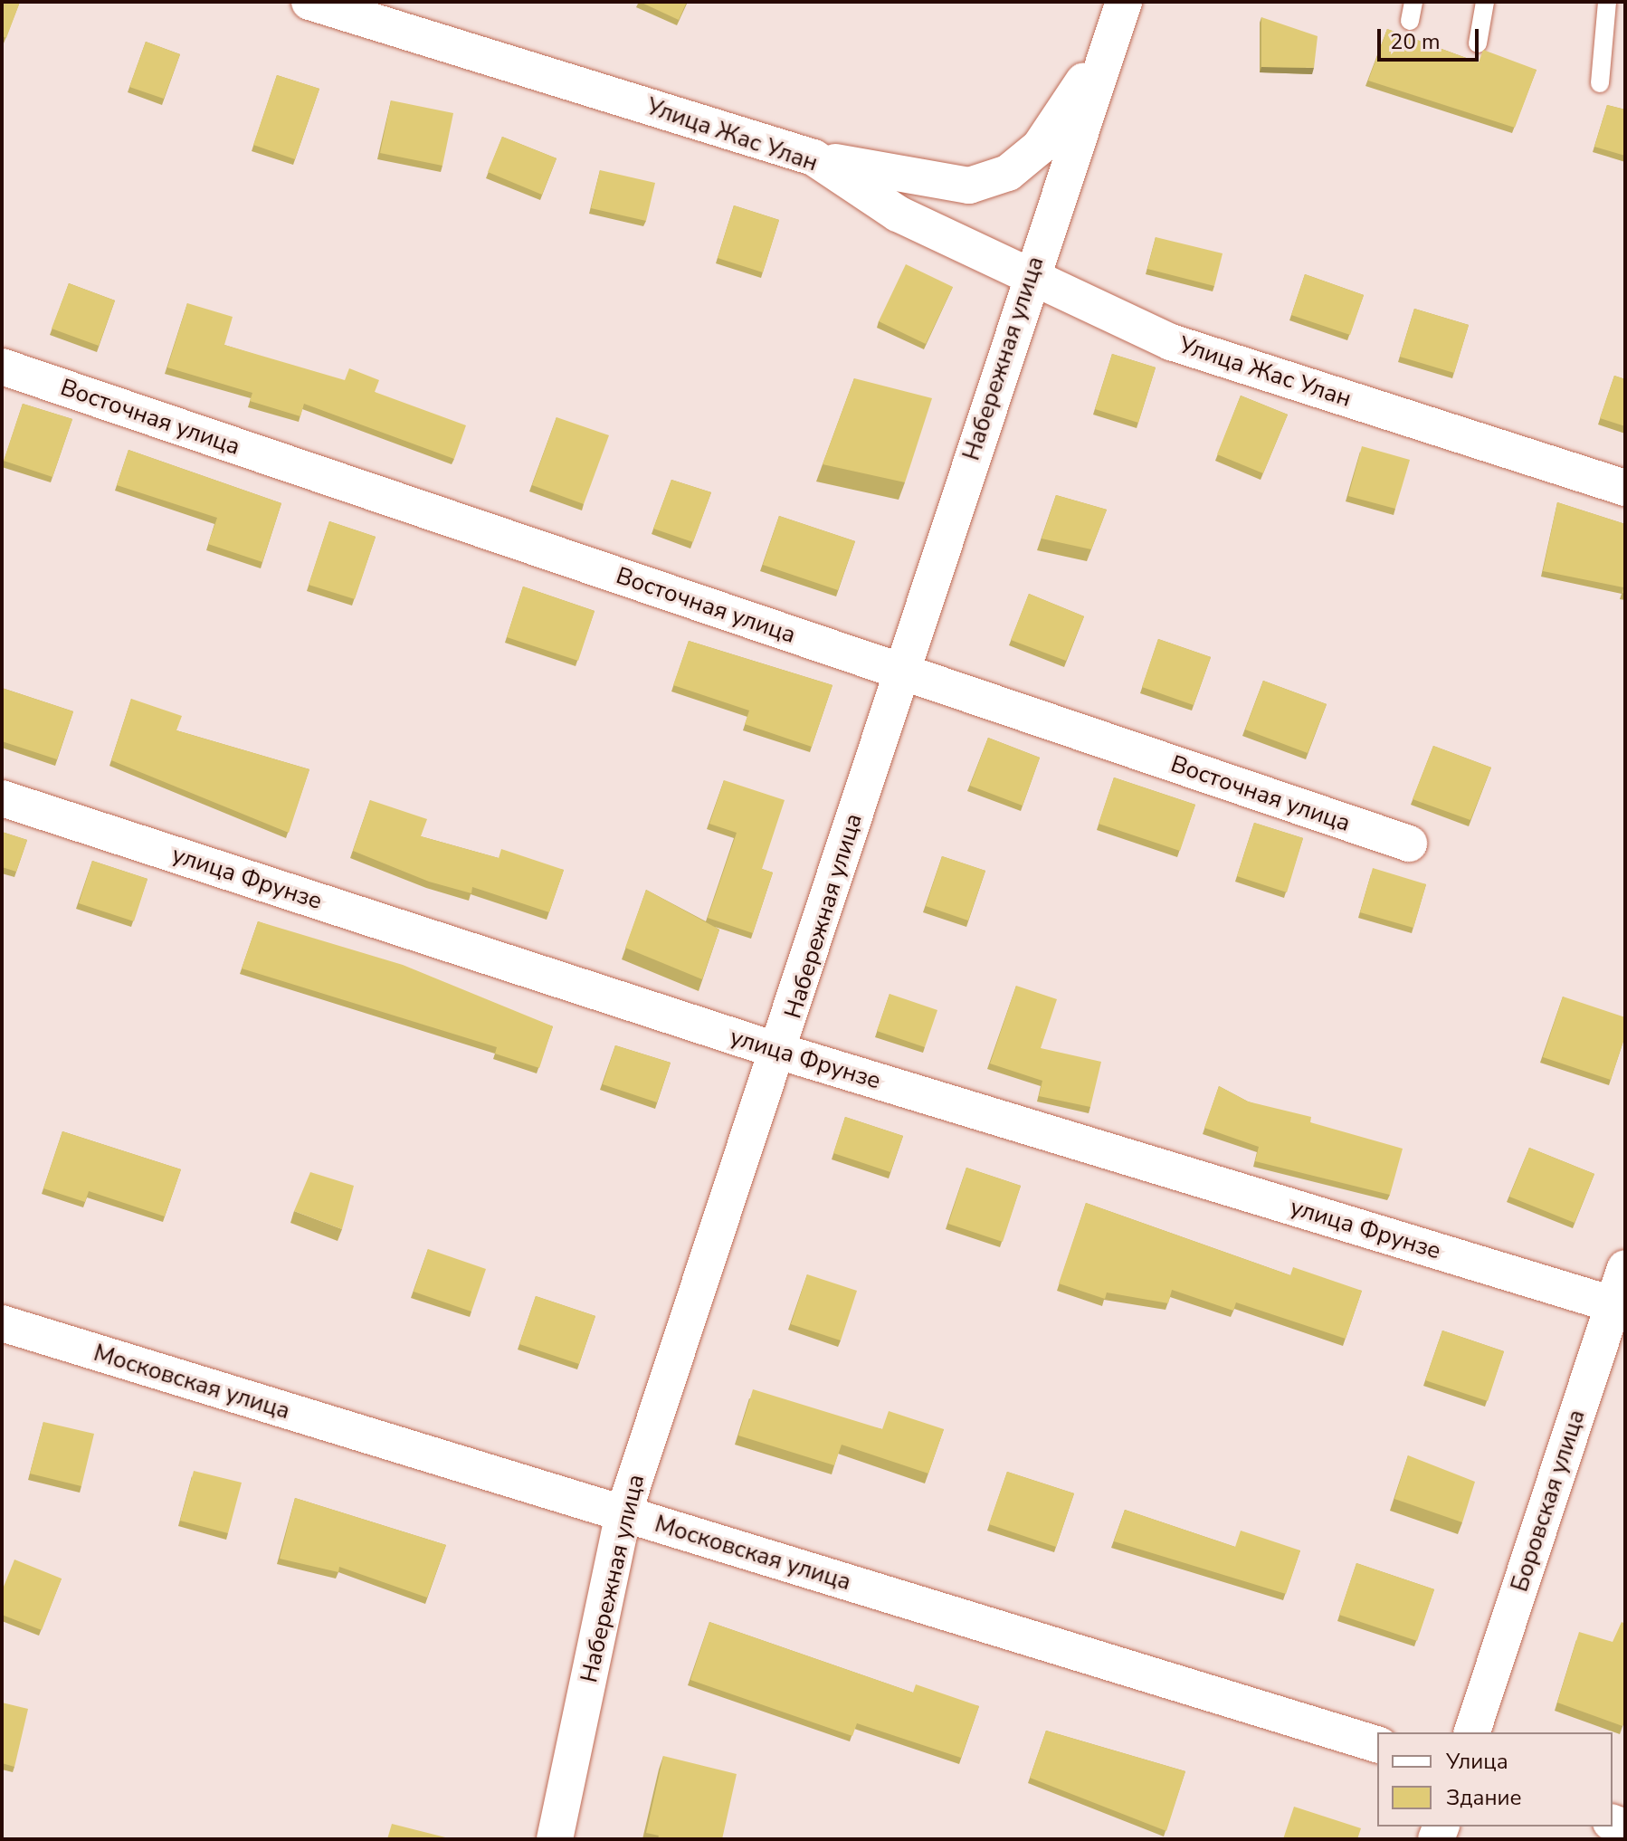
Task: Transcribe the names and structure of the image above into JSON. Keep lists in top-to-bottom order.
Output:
{
  "streets": {
    "street": [
      "Улица Жас Улан",
      "Набережная улица",
      "Восточная улица",
      "улица Фрунзе",
      "Московская улица",
      "Боровская улица"
    ]
  },
  "crossings": [
    ["Улица Жас Улан", "Набережная улица"],
    ["Набережная улица", "Восточная улица"],
    ["Набережная улица", "улица Фрунзе"],
    ["Набережная улица", "Московская улица"],
    ["улица Фрунзе", "Боровская улица"]
  ],
  "legend": ["Улица", "Здание"],
  "scale_bar": "20 m"
}
